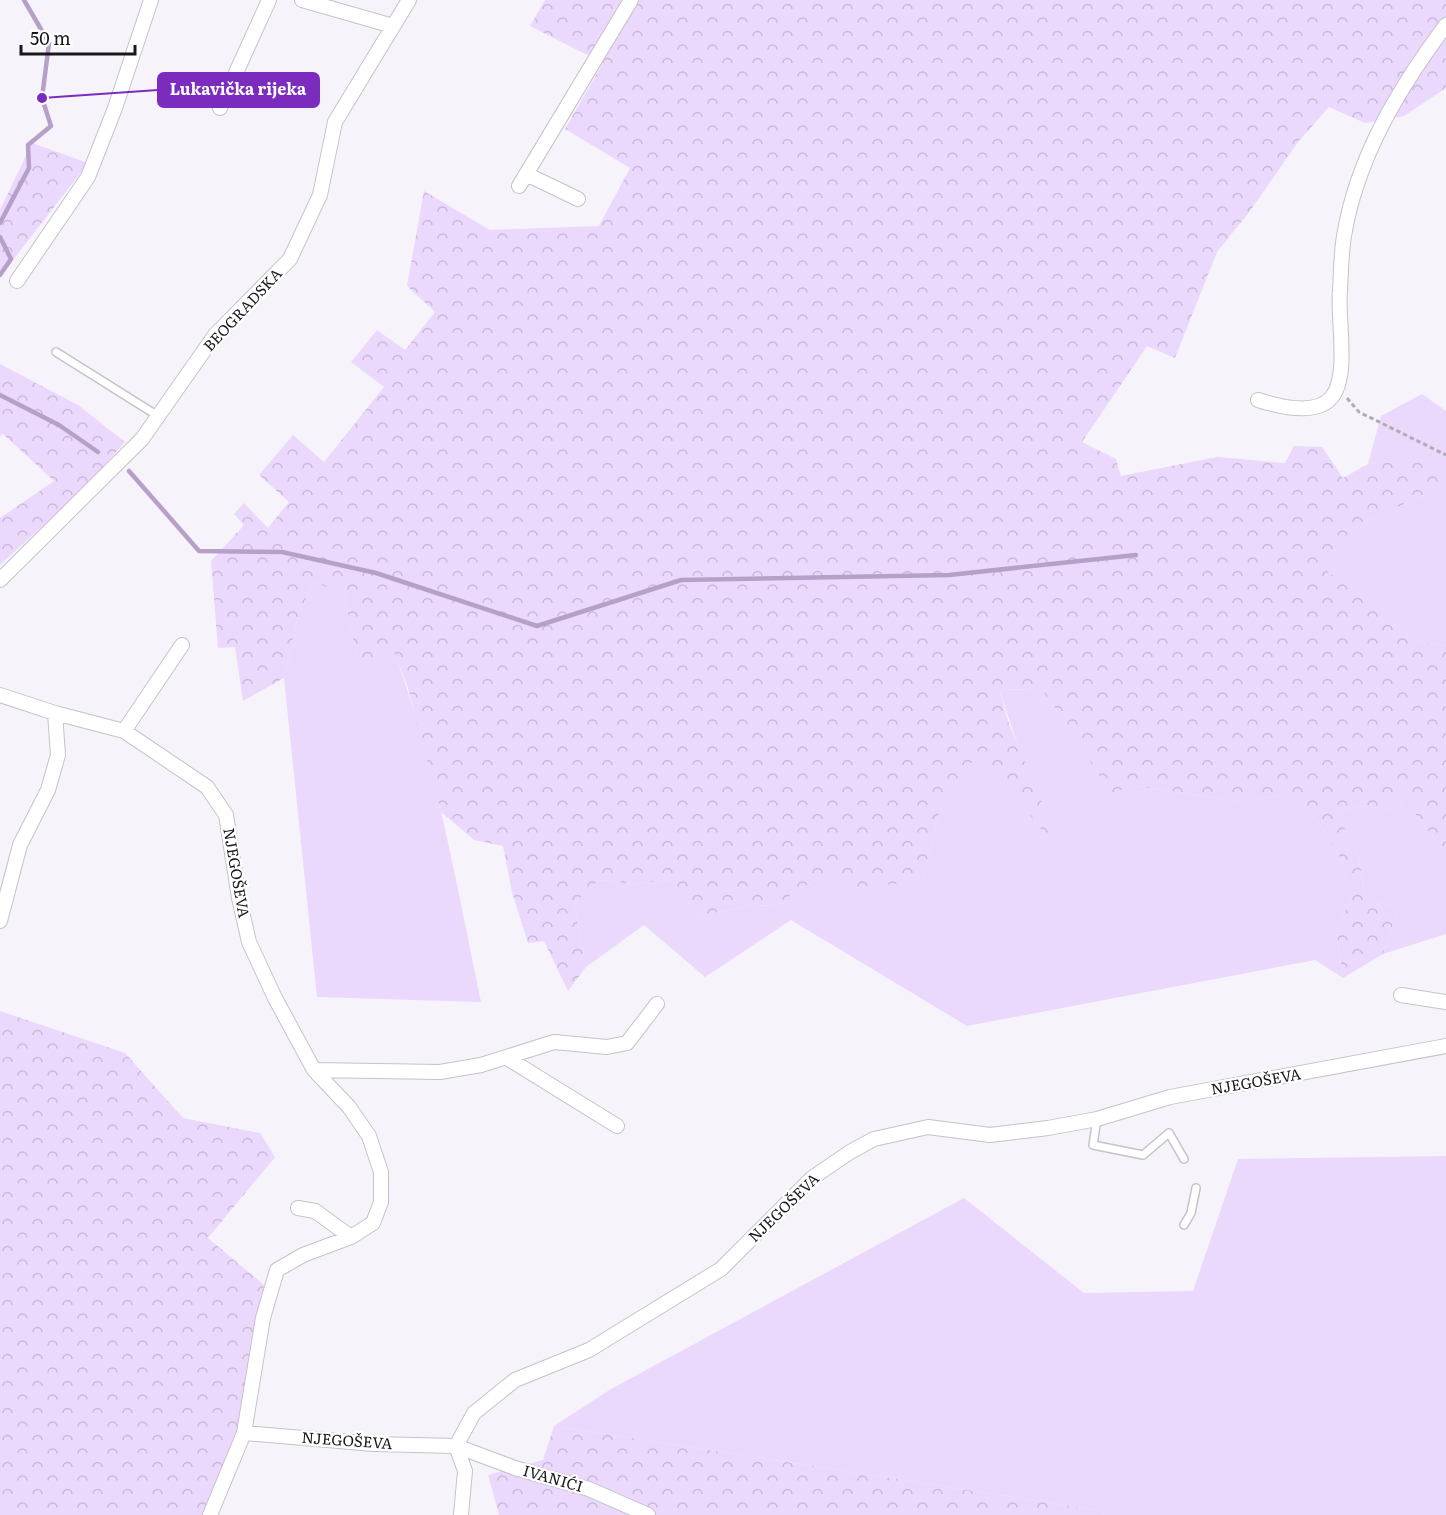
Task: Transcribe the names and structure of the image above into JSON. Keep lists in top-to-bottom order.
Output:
{
  "streets": {
    "street": ["BEOGRADSKA", "NJEGOŠEVA", "IVANIĆI"]
  },
  "crossings": [
    ["NJEGOŠEVA", "IVANIĆI"]
  ],
  "places": ["Lukavička rijeka"],
  "scale_bar": "50 m"
}
